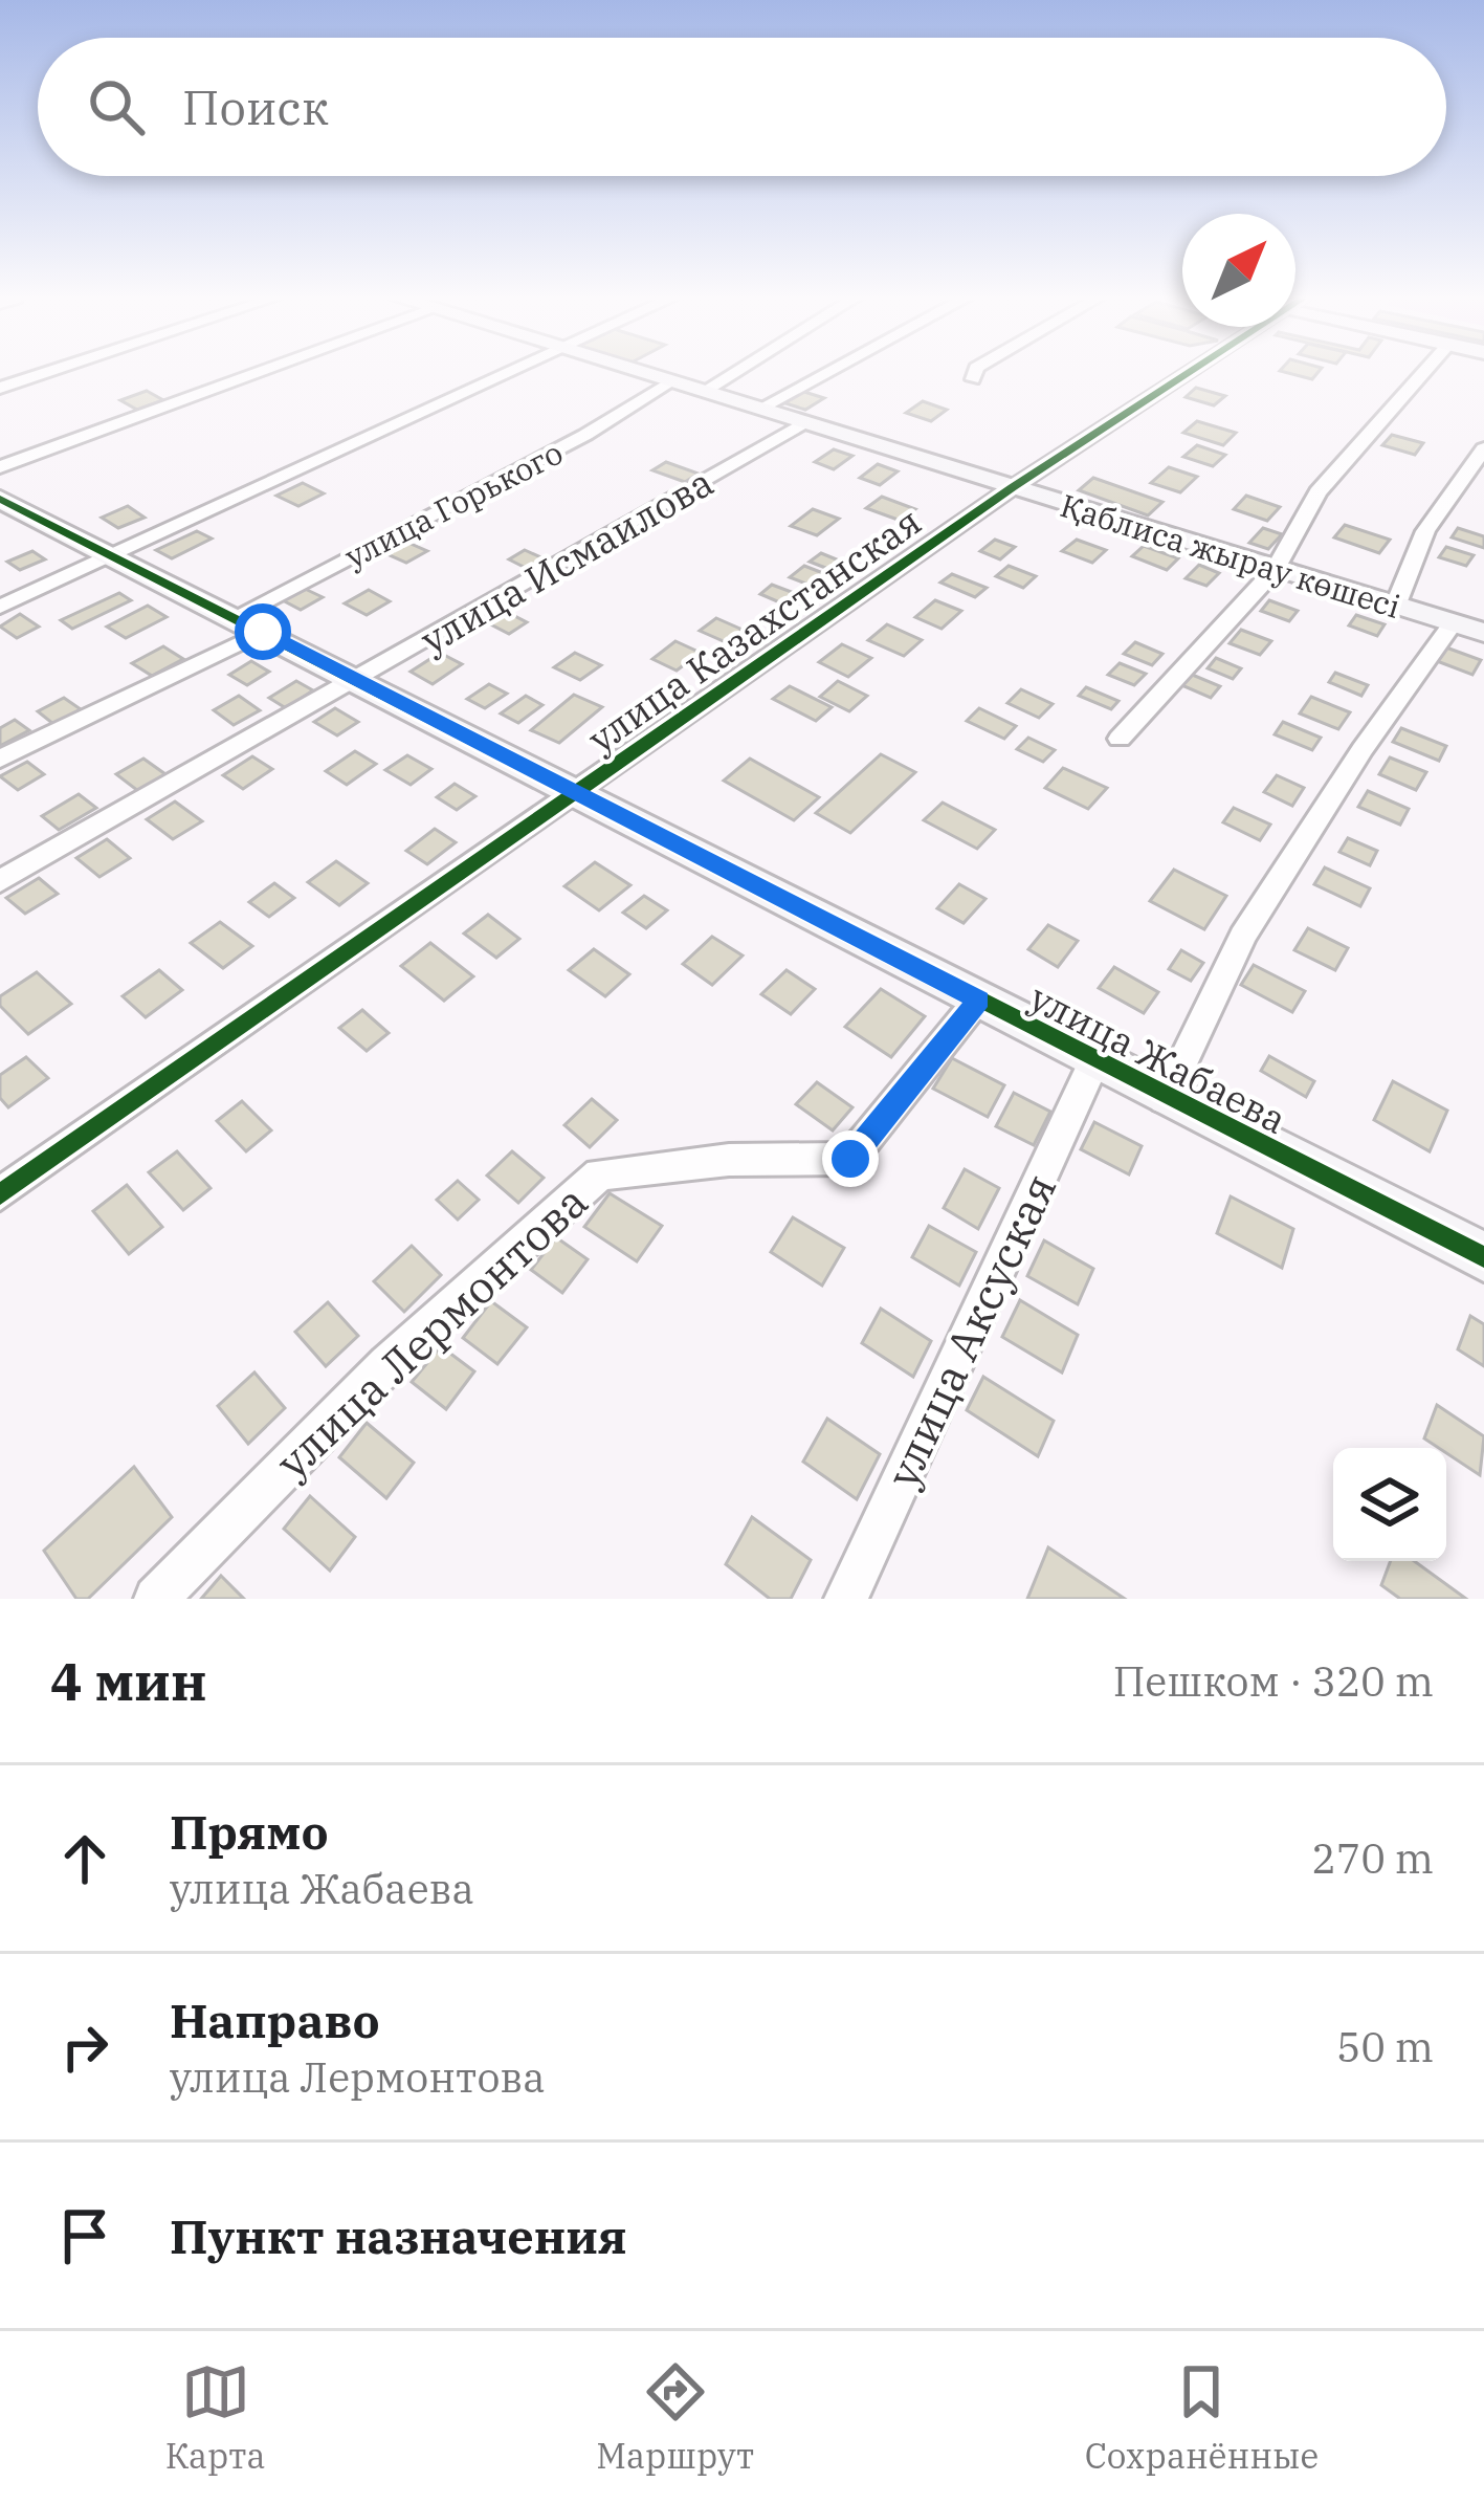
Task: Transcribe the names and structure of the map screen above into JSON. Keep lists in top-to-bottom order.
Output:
{
  "streets": {
    "street": [
      "улица Горького",
      "Қаблиса жырау көшесі",
      "улица Исмаилова",
      "улица Казахстанская",
      "улица Жабаева",
      "улица Аксуская",
      "улица Лермонтова"
    ]
  },
  "crossings": [
    ["улица Горького", "Қаблиса жырау көшесі"],
    ["улица Горького", "улица Жабаева"],
    ["Қаблиса жырау көшесі", "улица Исмаилова"],
    ["Қаблиса жырау көшесі", "улица Казахстанская"],
    ["улица Исмаилова", "улица Жабаева"],
    ["улица Казахстанская", "улица Жабаева"],
    ["улица Жабаева", "улица Аксуская"],
    ["улица Жабаева", "улица Лермонтова"]
  ],
  "north": "top right",
  "page": {
    "search": "Поиск",
    "heading": ["4 мин", "Пешком · 320 m"],
    "list": [
      ["Прямо", "улица Жабаева", "270 m"],
      ["Направо", "улица Лермонтова", "50 m"],
      "Пункт назначения"
    ],
    "nav": ["Карта", "Маршрут", "Сохранённые"]
  }
}
